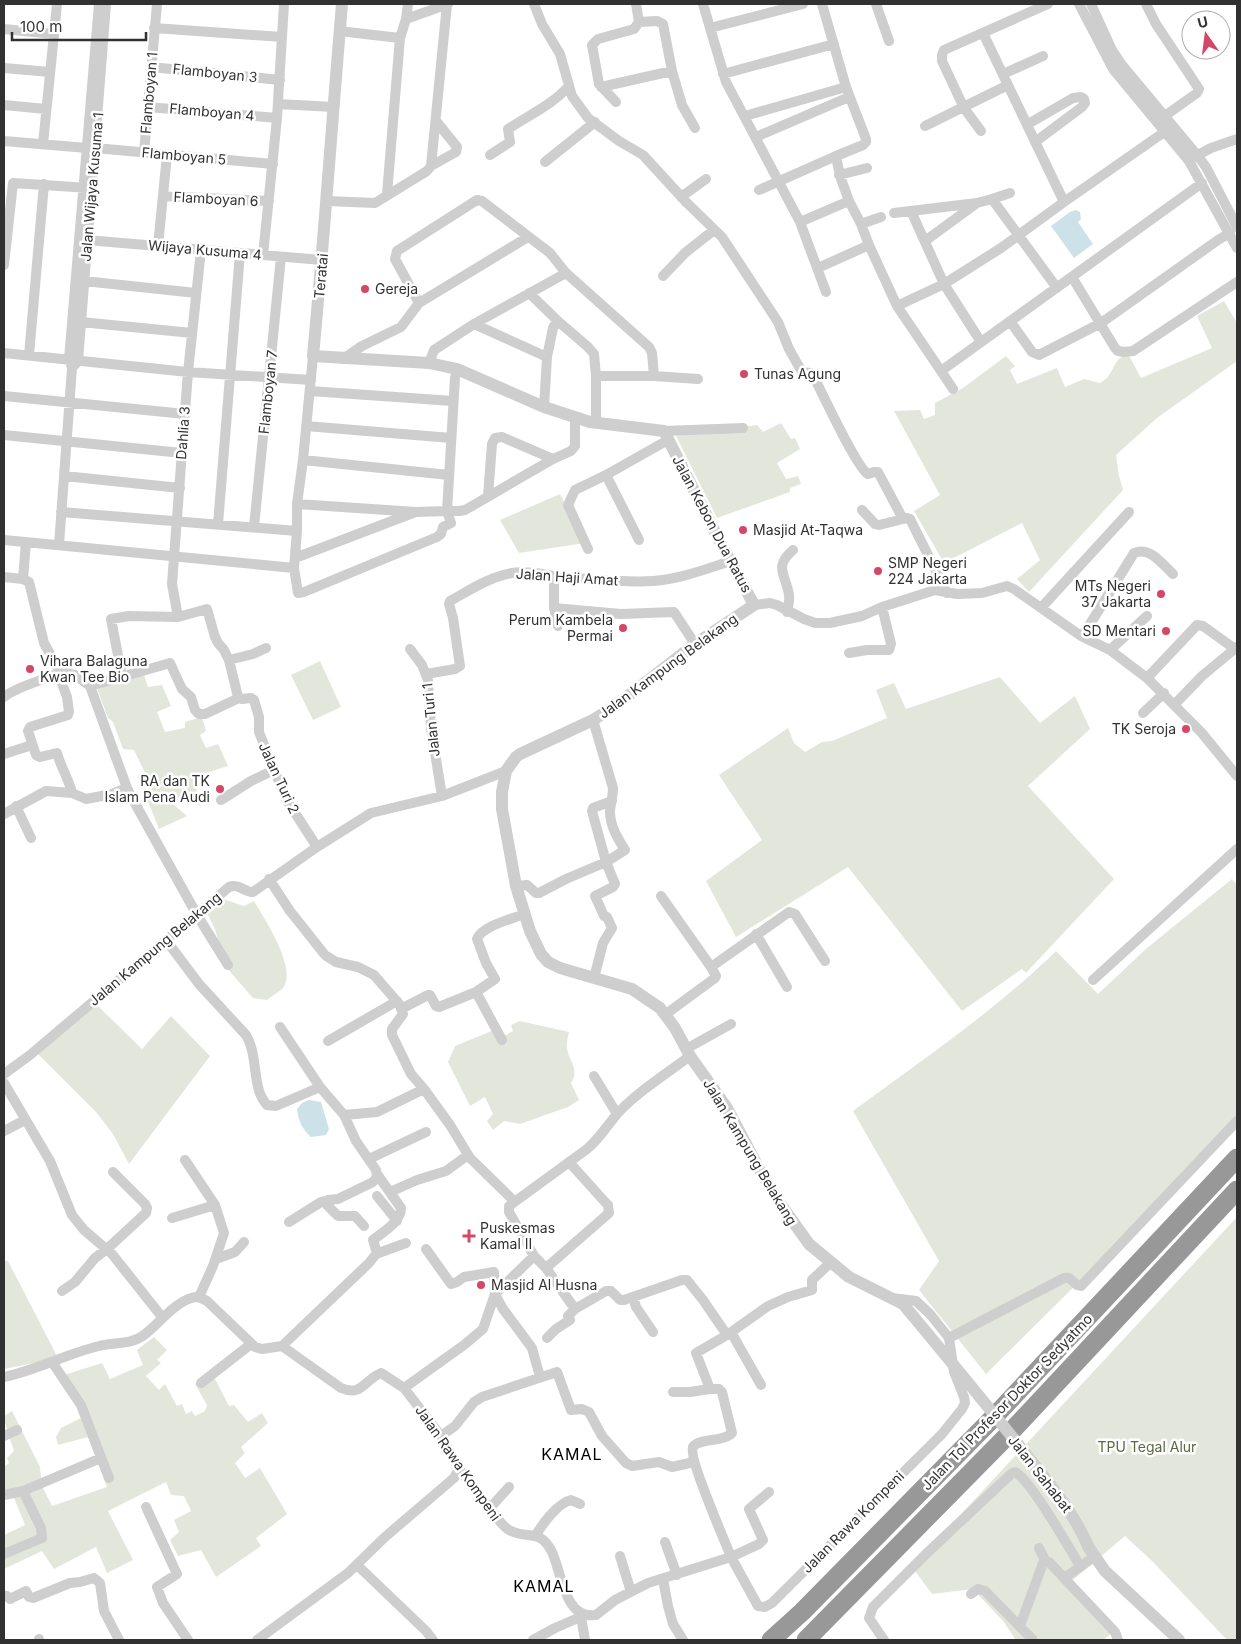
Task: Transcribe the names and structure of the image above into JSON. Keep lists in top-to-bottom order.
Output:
{
  "streets": {
    "highway": ["Jalan Tol Profesor Doktor Sedyatmo"],
    "street": [
      "Flamboyan 3",
      "Flamboyan 1",
      "Flamboyan 4",
      "Flamboyan 5",
      "Jalan Wijaya Kusuma 1",
      "Flamboyan 6",
      "Wijaya Kusuma 4",
      "Teratai",
      "Flamboyan 7",
      "Dahlia 3",
      "Jalan Kebon Dua Ratus",
      "Jalan Haji Amat",
      "Jalan Kampung Belakang",
      "Jalan Turi 1",
      "Jalan Turi 2",
      "Jalan Rawa Kompeni",
      "Jalan Sahabat"
    ]
  },
  "crossings": [
    ["Flamboyan 3", "Flamboyan 1"],
    ["Flamboyan 1", "Flamboyan 4"],
    ["Flamboyan 1", "Flamboyan 5"],
    ["Flamboyan 5", "Jalan Wijaya Kusuma 1"],
    ["Jalan Wijaya Kusuma 1", "Wijaya Kusuma 4"],
    ["Wijaya Kusuma 4", "Teratai"],
    ["Wijaya Kusuma 4", "Flamboyan 7"],
    ["Wijaya Kusuma 4", "Dahlia 3"],
    ["Jalan Kebon Dua Ratus", "Jalan Haji Amat"],
    ["Jalan Kebon Dua Ratus", "Jalan Kampung Belakang"],
    ["Jalan Haji Amat", "Jalan Turi 1"],
    ["Jalan Kampung Belakang", "Jalan Turi 1"],
    ["Jalan Kampung Belakang", "Jalan Turi 2"],
    ["Jalan Kampung Belakang", "Jalan Sahabat"]
  ],
  "districts": ["KAMAL", "KAMAL"],
  "parks": ["TPU Tegal Alur"],
  "places": {
    "other": [
      "Gereja",
      "Tunas Agung",
      "Masjid At-Taqwa",
      "SMP Negeri 224 Jakarta",
      "MTs Negeri 37 Jakarta",
      "Perum Kambela Permai",
      "SD Mentari",
      "Vihara Balaguna Kwan Tee Bio",
      "TK Seroja",
      "RA dan TK Islam Pena Audi",
      "Masjid Al Husna"
    ],
    "health": ["Puskesmas Kamal II"]
  },
  "scale_bar": "100 m",
  "north": "top"
}
